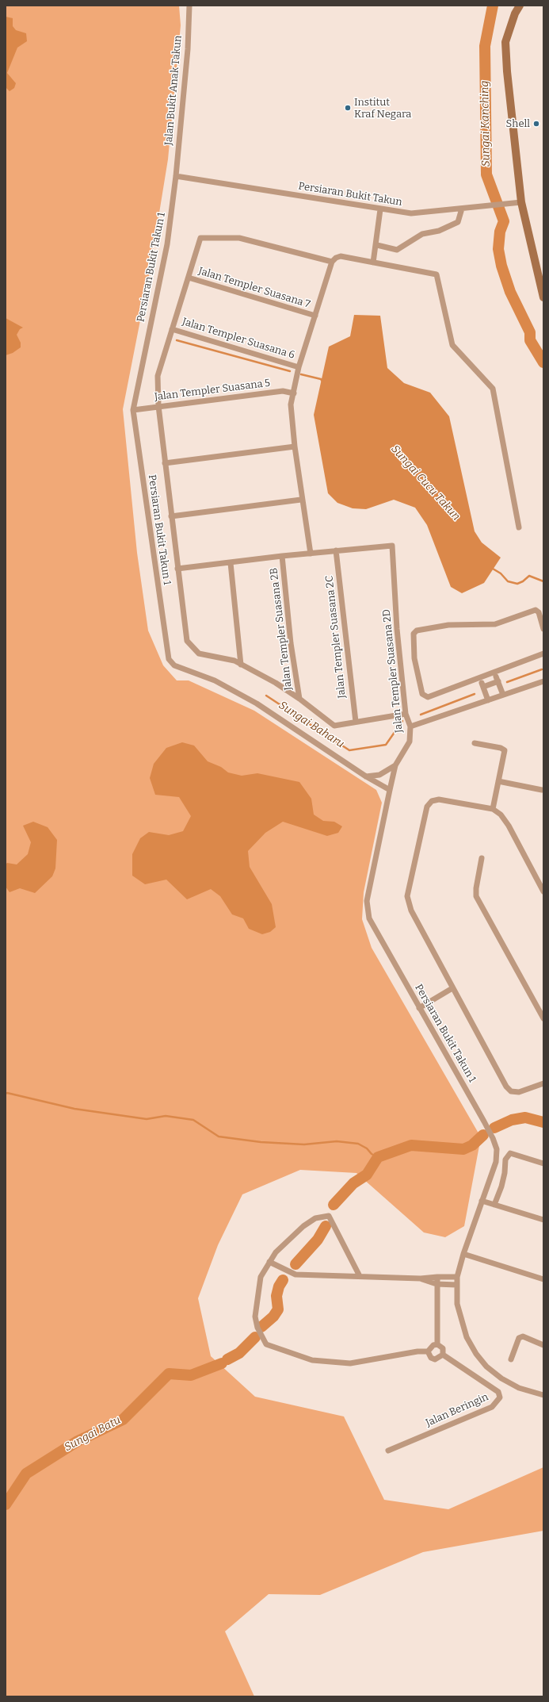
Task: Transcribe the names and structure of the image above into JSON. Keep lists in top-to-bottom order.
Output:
{
  "streets": {
    "street": [
      "Jalan Bukit Anak Takun",
      "Persiaran Bukit Takun",
      "Persiaran Bukit Takun 1",
      "Jalan Templer Suasana 7",
      "Jalan Templer Suasana 6",
      "Jalan Templer Suasana 5",
      "Jalan Templer Suasana 2B",
      "Jalan Templer Suasana 2C",
      "Jalan Templer Suasana 2D",
      "Jalan Beringin"
    ]
  },
  "crossings": [
    ["Jalan Bukit Anak Takun", "Persiaran Bukit Takun"],
    ["Jalan Bukit Anak Takun", "Persiaran Bukit Takun 1"],
    ["Persiaran Bukit Takun", "Persiaran Bukit Takun 1"],
    ["Persiaran Bukit Takun 1", "Jalan Templer Suasana 5"],
    ["Persiaran Bukit Takun 1", "Jalan Templer Suasana 2D"],
    ["Jalan Templer Suasana 2C", "Jalan Templer Suasana 2D"]
  ],
  "water": [
    "Sungai Kanching",
    "Sungai Cucu Takun",
    "Sungai Baharu",
    "Sungai Batu"
  ],
  "places": ["Institut Kraf Negara", "Shell"]
}
